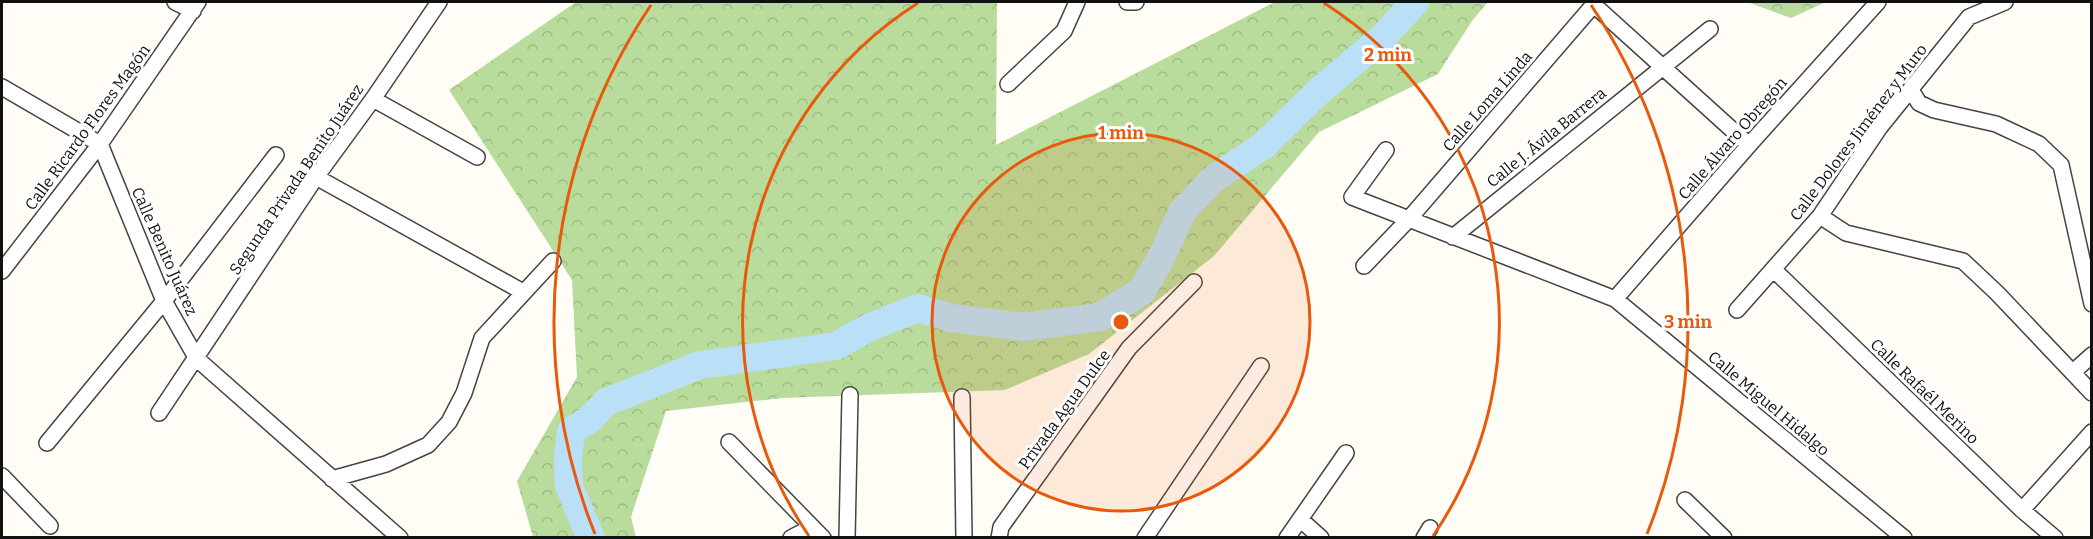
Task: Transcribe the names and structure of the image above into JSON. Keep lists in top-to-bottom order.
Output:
{
  "streets": {
    "street": [
      "Calle Loma Linda",
      "Calle Ricardo Flores Magón",
      "Calle Dolores Jiménez y Muro",
      "Calle J. Ávila Barrera",
      "Calle Álvaro Obregón",
      "Segunda Privada Benito Juárez",
      "Calle Benito Juárez",
      "Calle Rafaél Merino",
      "Calle Miguel Hidalgo",
      "Privada Agua Dulce"
    ]
  },
  "crossings": [
    ["Calle Loma Linda", "Calle Miguel Hidalgo"],
    ["Calle Ricardo Flores Magón", "Calle Benito Juárez"],
    ["Calle Dolores Jiménez y Muro", "Calle Rafaél Merino"],
    ["Calle J. Ávila Barrera", "Calle Miguel Hidalgo"],
    ["Calle Álvaro Obregón", "Calle Miguel Hidalgo"],
    ["Segunda Privada Benito Juárez", "Calle Benito Juárez"]
  ],
  "rings": ["2 min", "1 min", "3 min"]
}
